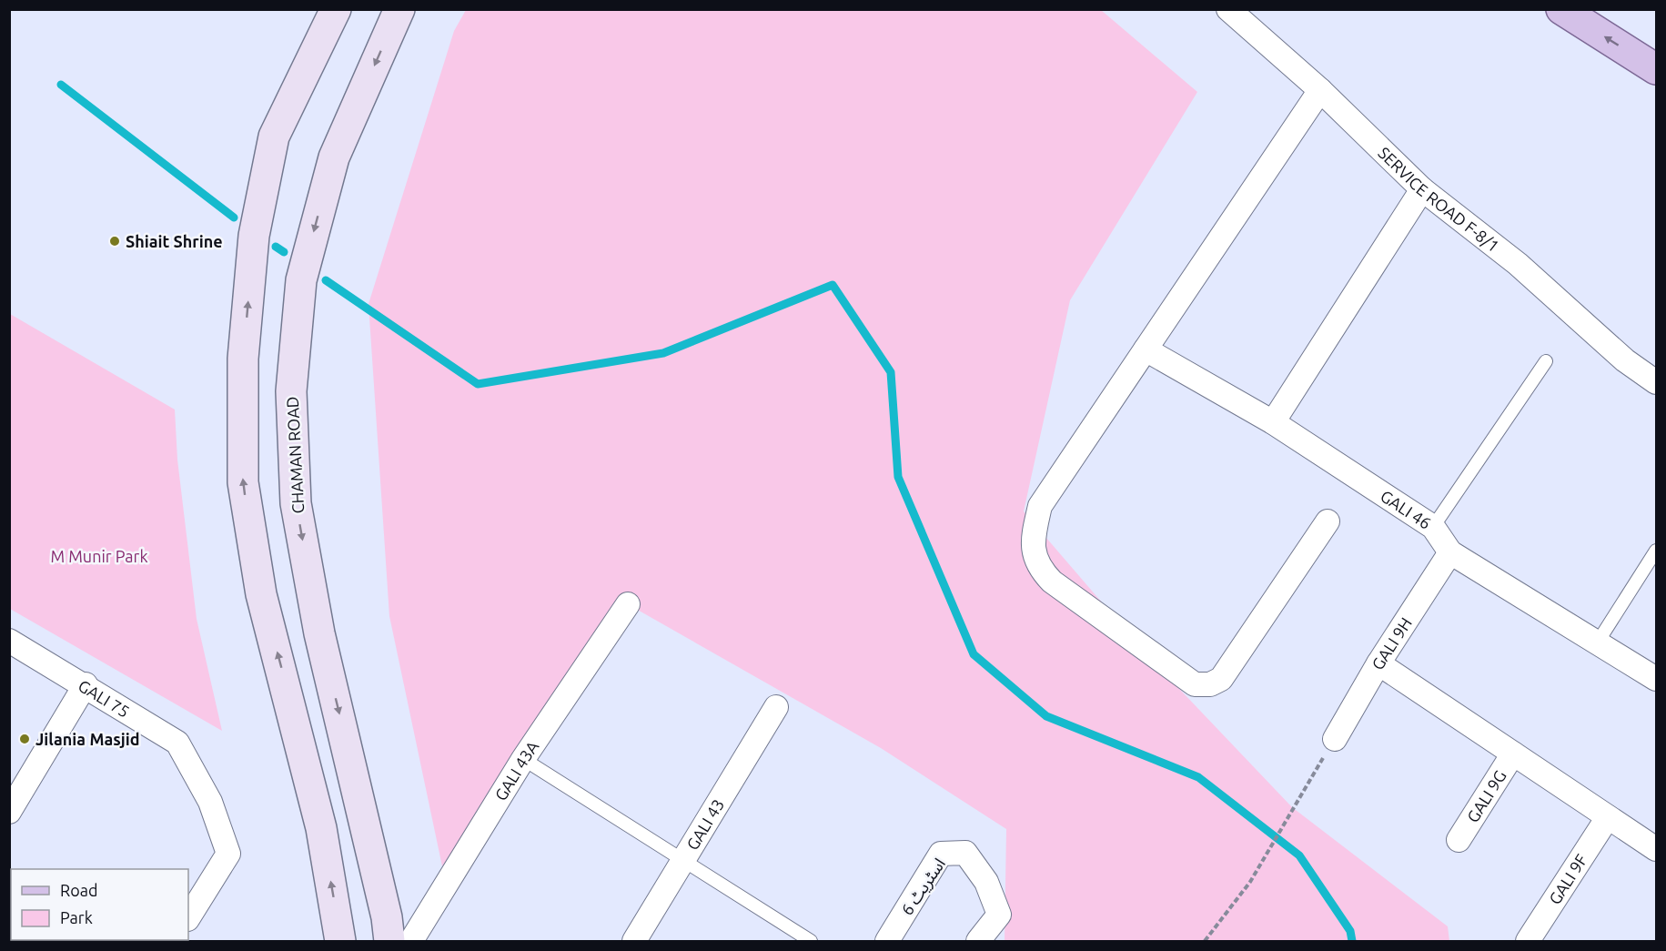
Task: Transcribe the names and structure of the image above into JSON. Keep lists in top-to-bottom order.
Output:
{
  "streets": {
    "street": [
      "SERVICE ROAD F-8/1",
      "CHAMAN ROAD",
      "GALI 46",
      "GALI 9H",
      "GALI 75",
      "GALI 43A",
      "GALI 9G",
      "GALI 43",
      "GALI 9F",
      "اسٹریٹ 6"
    ]
  },
  "crossings": [
    ["GALI 46", "GALI 9H"]
  ],
  "parks": ["M Munir Park"],
  "places": ["Shiait Shrine", "Jilania Masjid"],
  "legend": ["Road", "Park"]
}
